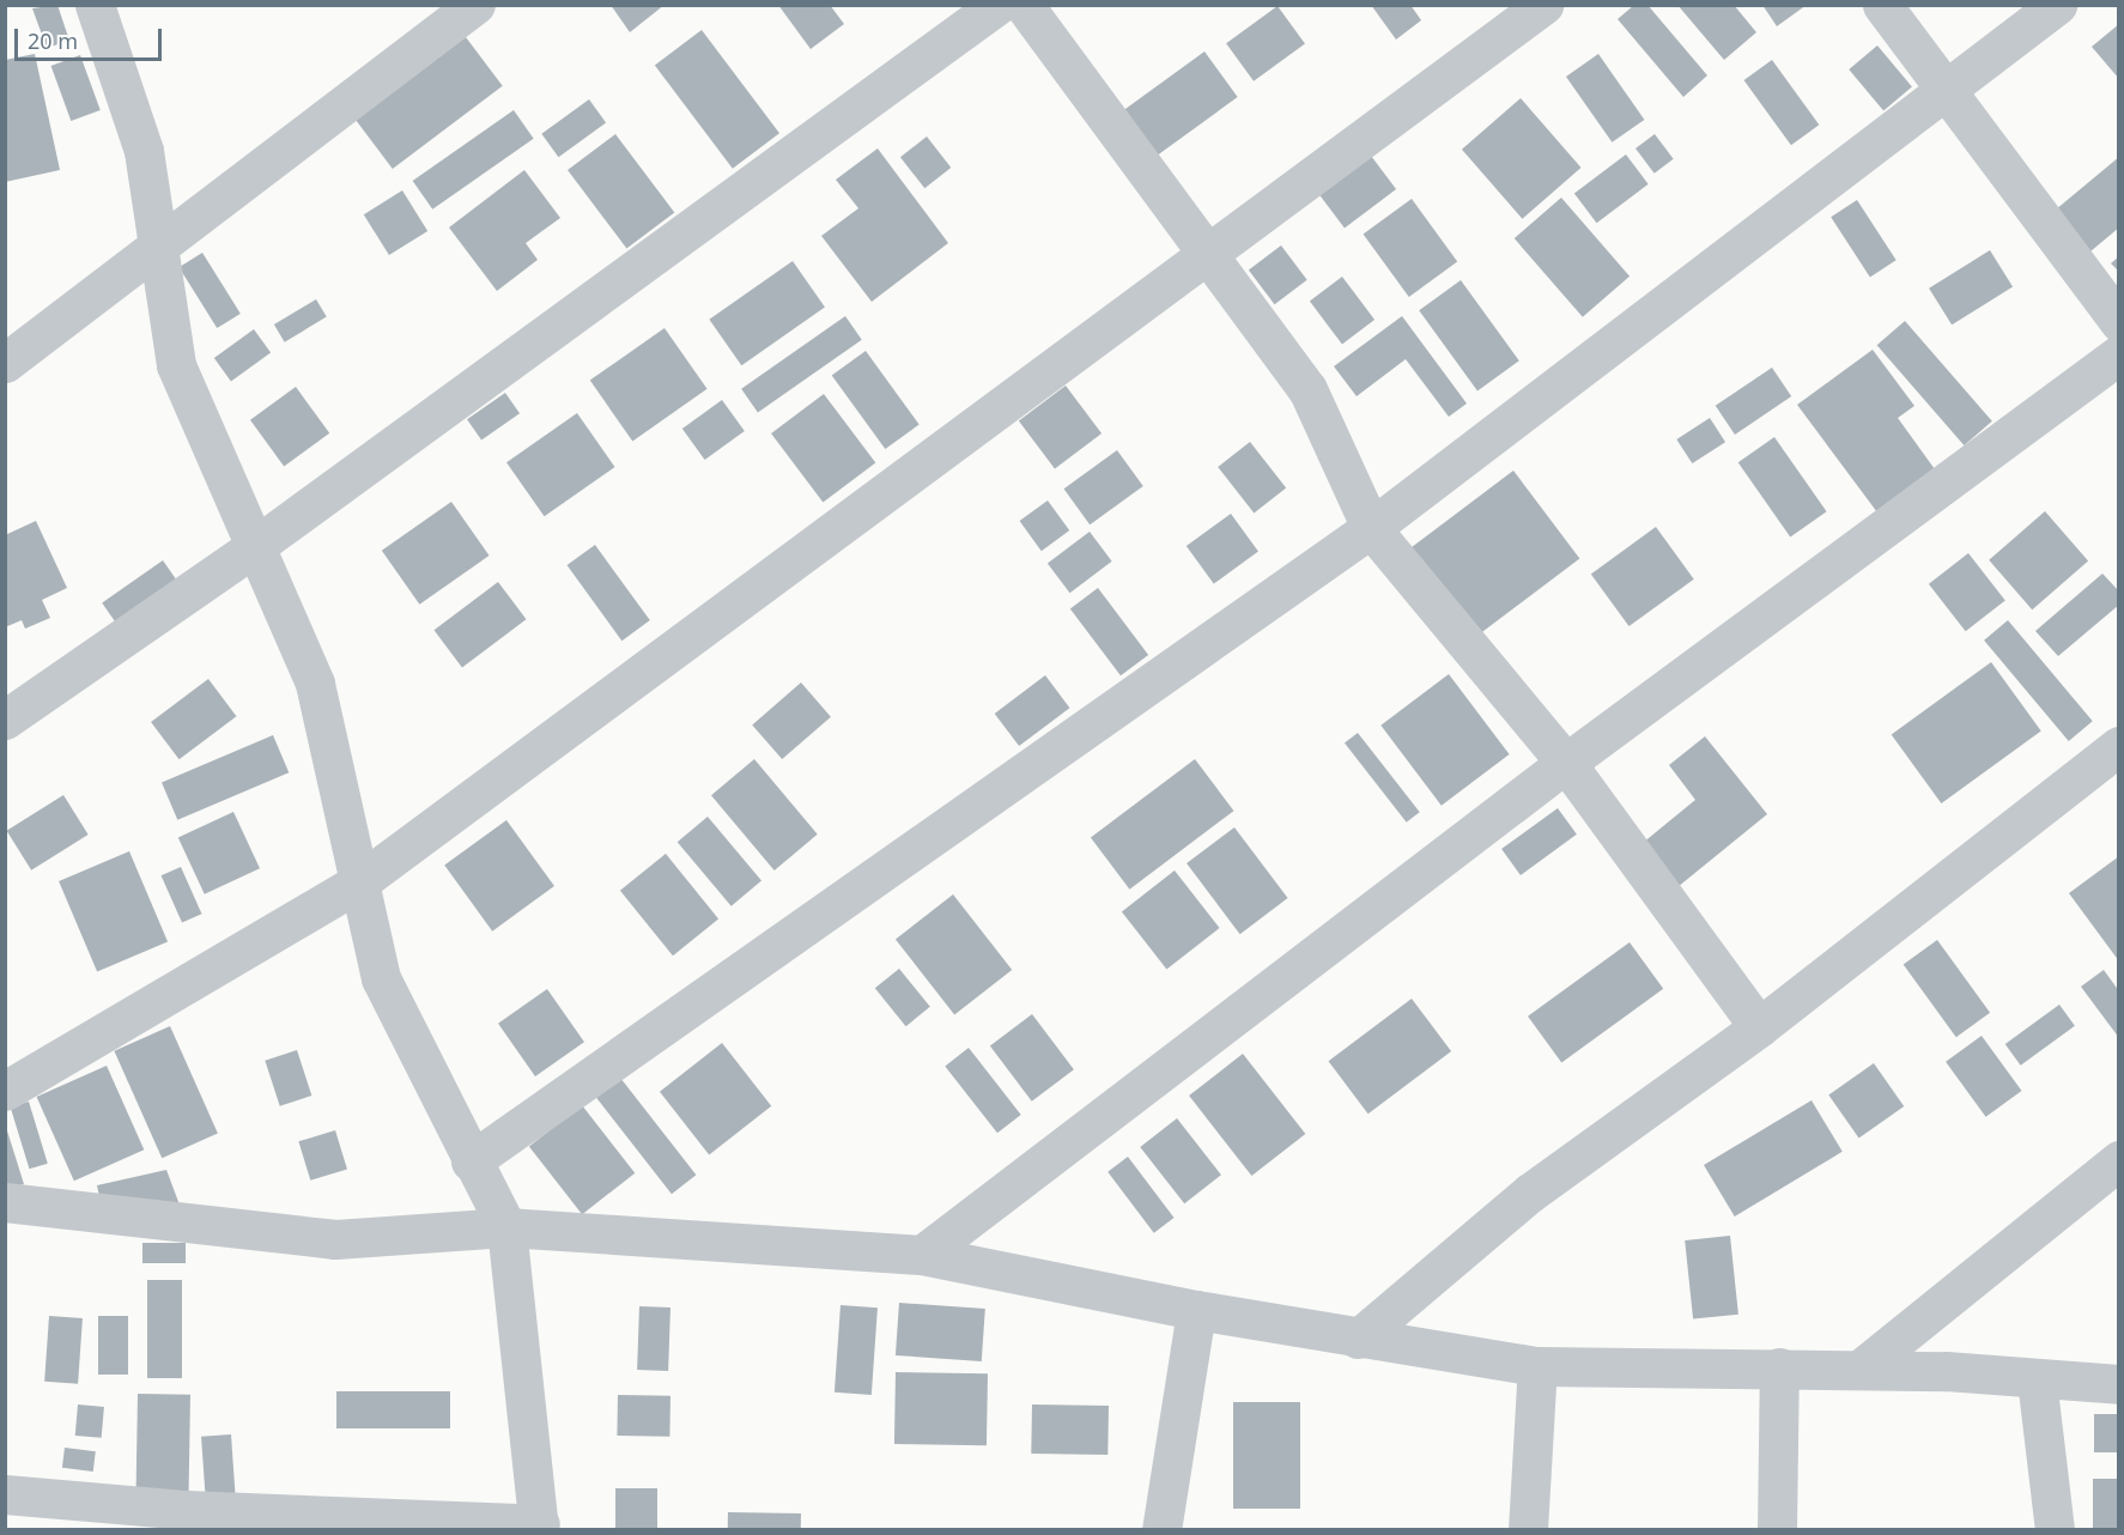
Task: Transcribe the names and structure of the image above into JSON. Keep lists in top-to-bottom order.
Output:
{
  "scale_bar": "20 m"
}
